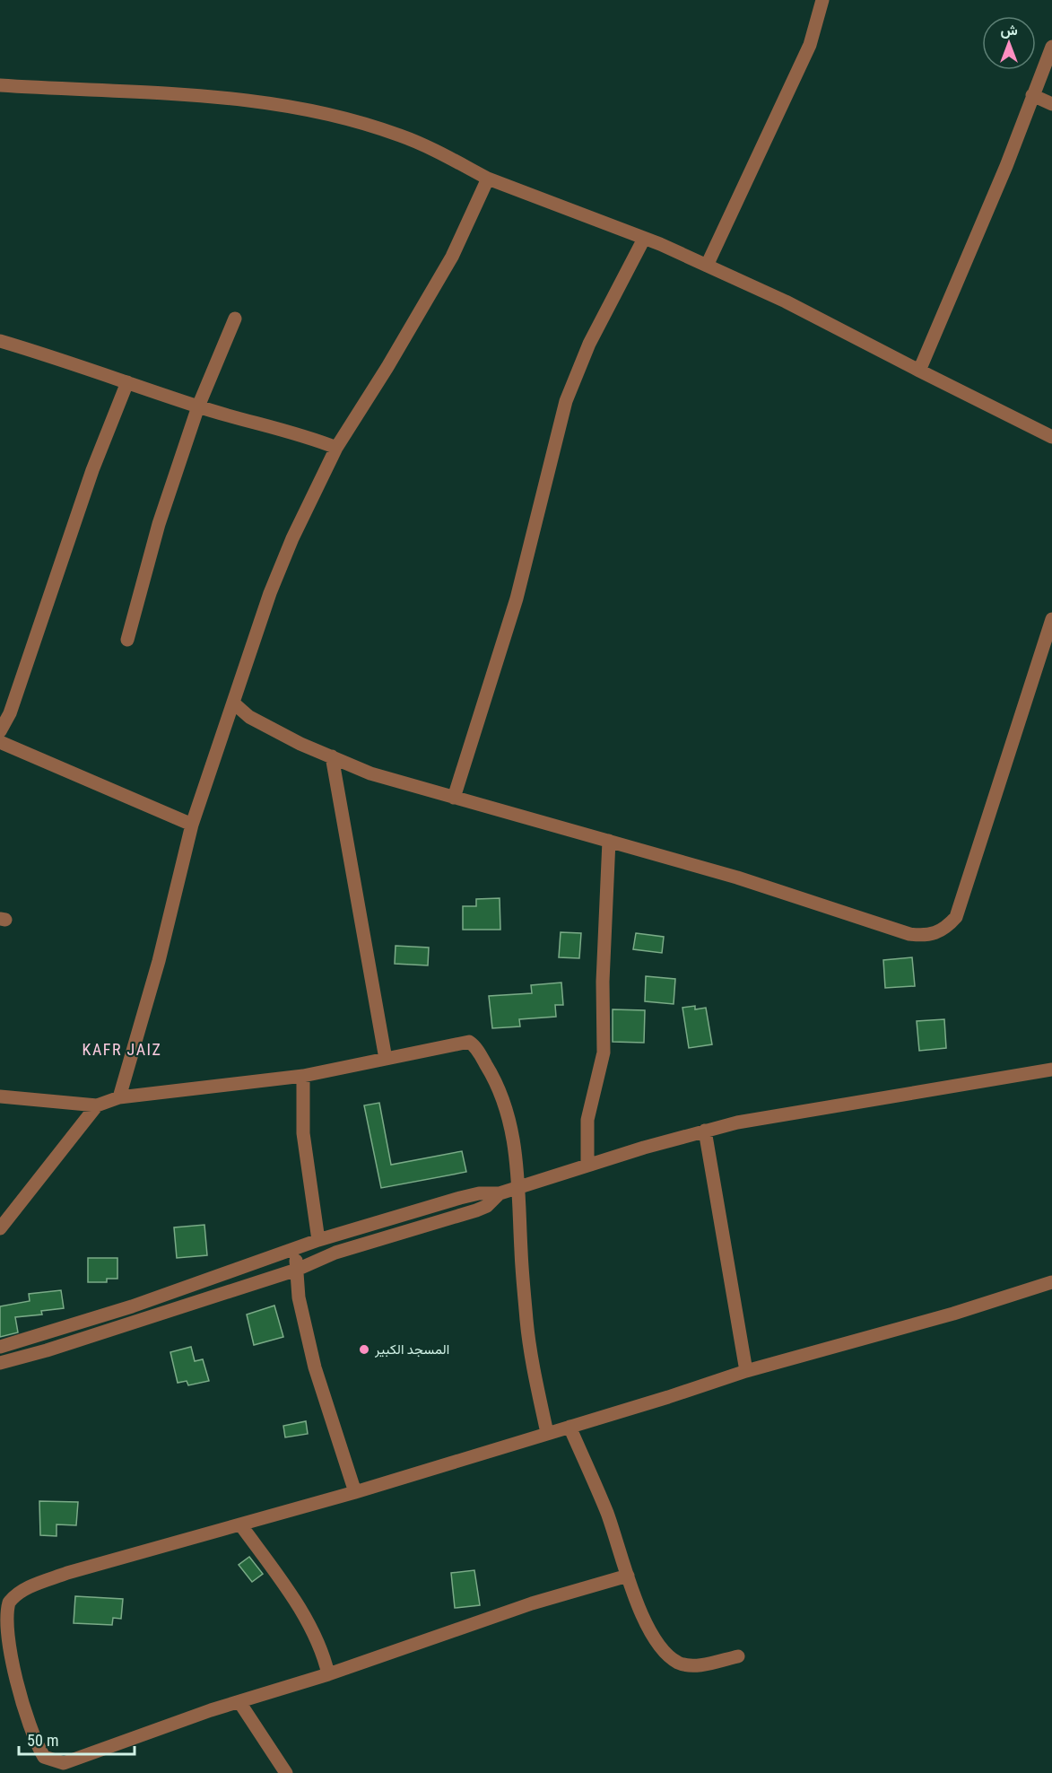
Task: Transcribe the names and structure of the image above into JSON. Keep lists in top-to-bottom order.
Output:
{
  "districts": ["KAFR JAIZ"],
  "places": ["المسجد الكبير"],
  "scale_bar": "50 m",
  "north": "top"
}
